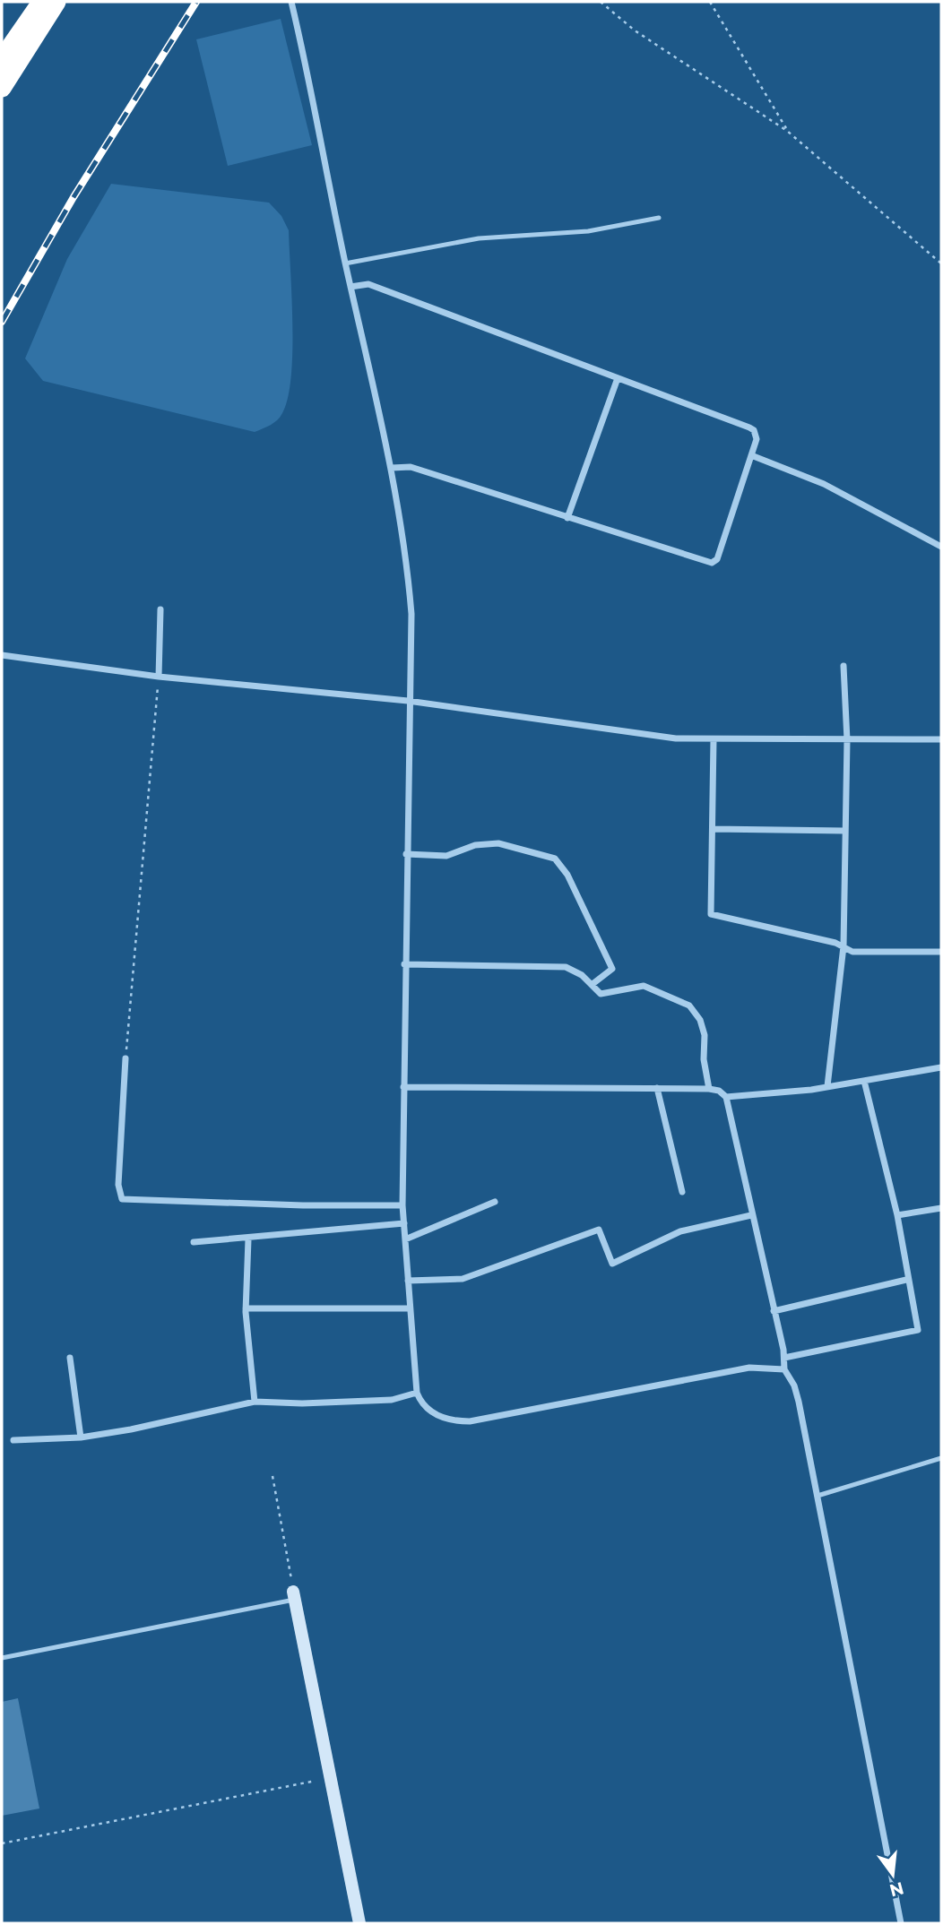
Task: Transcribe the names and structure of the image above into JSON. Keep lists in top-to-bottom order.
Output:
{
  "north": "bottom"
}
